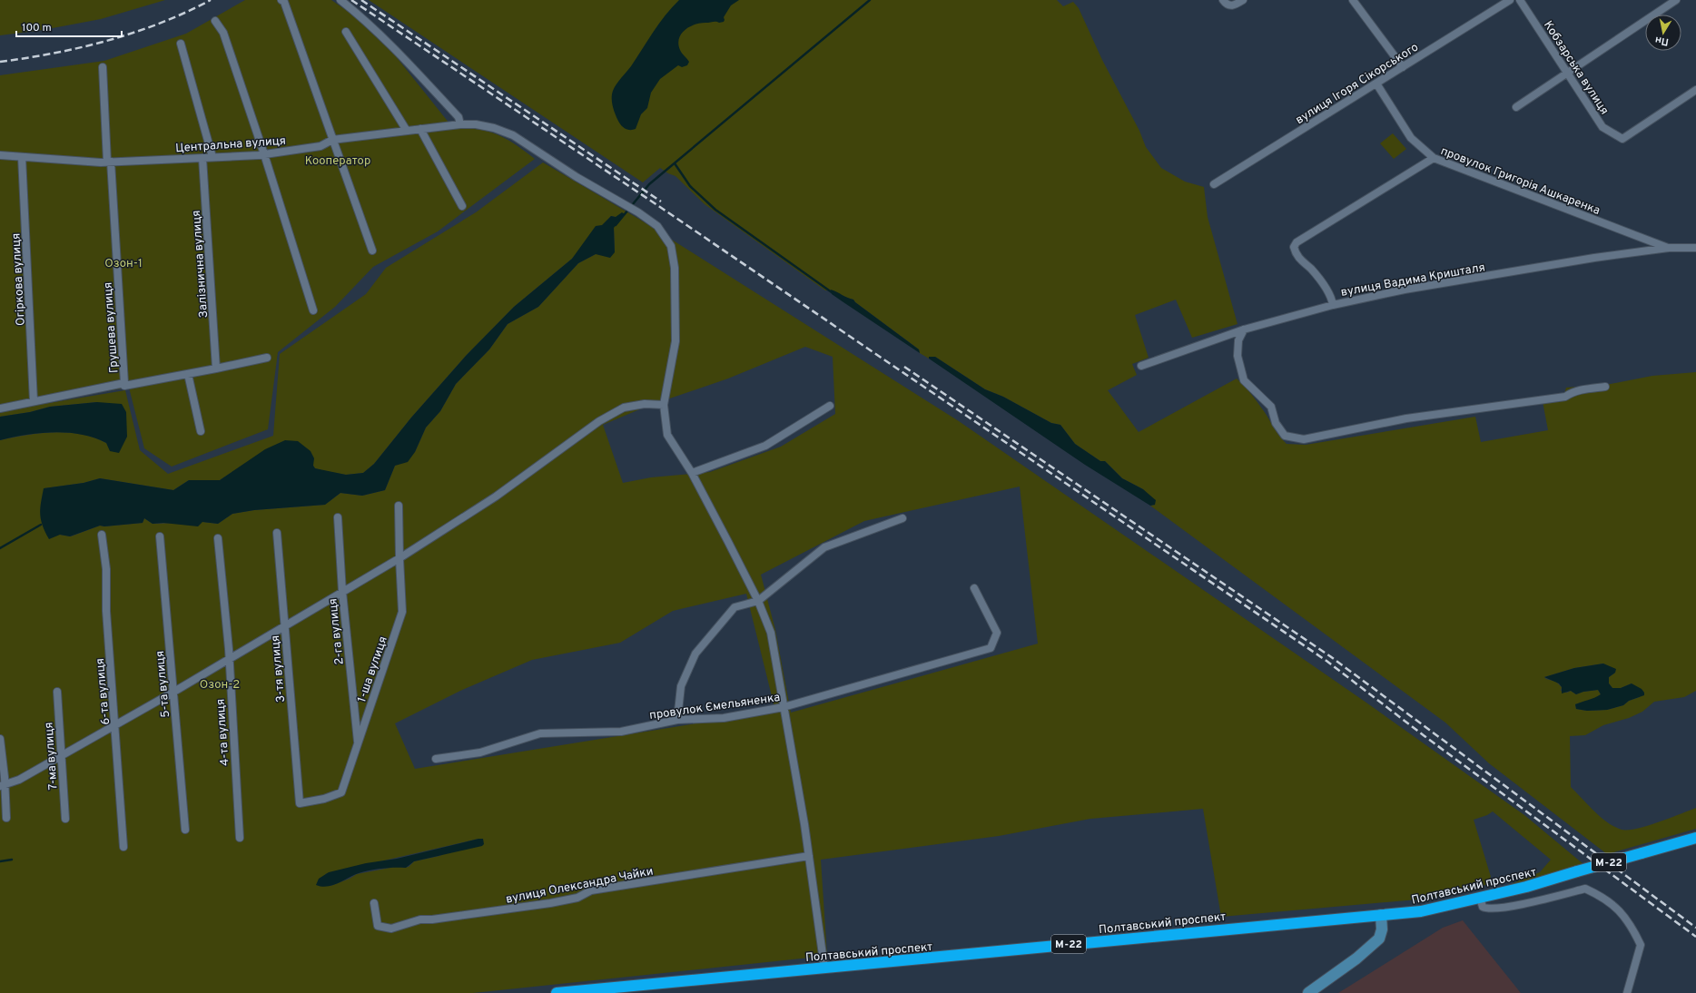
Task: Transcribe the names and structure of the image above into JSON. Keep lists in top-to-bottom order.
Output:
{
  "streets": {
    "highway": ["М-22", "Полтавський проспект"],
    "street": [
      "Кобзарська вулиця",
      "вулиця Ігоря Сікорського",
      "Центральна вулиця",
      "провулок Григорія Ашкаренка",
      "Залізнична вулиця",
      "вулиця Вадима Кришталя",
      "Огіркова вулиця",
      "Грушева вулиця",
      "2-га вулиця",
      "3-тя вулиця",
      "1-ша вулиця",
      "5-та вулиця",
      "6-та вулиця",
      "провулок Ємельяненка",
      "4-та вулиця",
      "7-ма вулиця",
      "вулиця Олександра Чайки"
    ]
  },
  "crossings": [
    ["вулиця Ігоря Сікорського", "провулок Григорія Ашкаренка"],
    ["Центральна вулиця", "Залізнична вулиця"],
    ["Центральна вулиця", "Огіркова вулиця"],
    ["Центральна вулиця", "Грушева вулиця"],
    ["Центральна вулиця", "провулок Ємельяненка"],
    ["Центральна вулиця", "вулиця Олександра Чайки"],
    ["Центральна вулиця", "Полтавський проспект"],
    ["провулок Григорія Ашкаренка", "вулиця Вадима Кришталя"],
    ["2-га вулиця", "1-ша вулиця"],
    ["3-тя вулиця", "1-ша вулиця"]
  ],
  "parks": ["Кооператор", "Озон-1", "Озон-2"],
  "scale_bar": "100 m",
  "north": "bottom"
}
